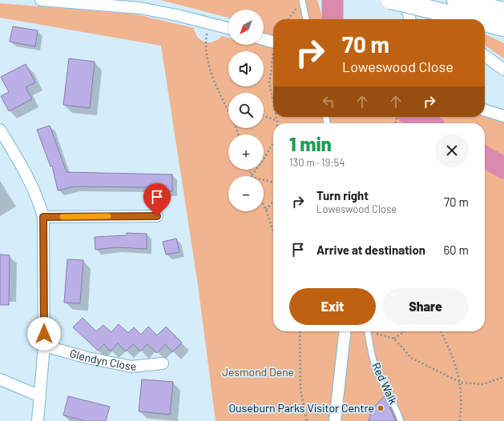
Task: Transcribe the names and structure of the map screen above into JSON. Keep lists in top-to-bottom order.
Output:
{
  "streets": {
    "street": ["Glendyn Close"],
    "lane": ["Red Walk"]
  },
  "parks": ["Jesmond Dene"],
  "places": ["Ouseburn Parks Visitor Centre"],
  "north": "bottom left",
  "page": {
    "map_buttons": ["+", "−"],
    "turn": ["70 m", "Loweswood Close"],
    "heading": ["1 min", "130 m · 19:54"],
    "list": [
      {
        "name": "Turn right",
        "note": "Loweswood Close",
        "value": "70 m"
      },
      {
        "name": "Arrive at destination",
        "value": "60 m"
      }
    ],
    "buttons": ["Exit", "Share"]
  }
}
